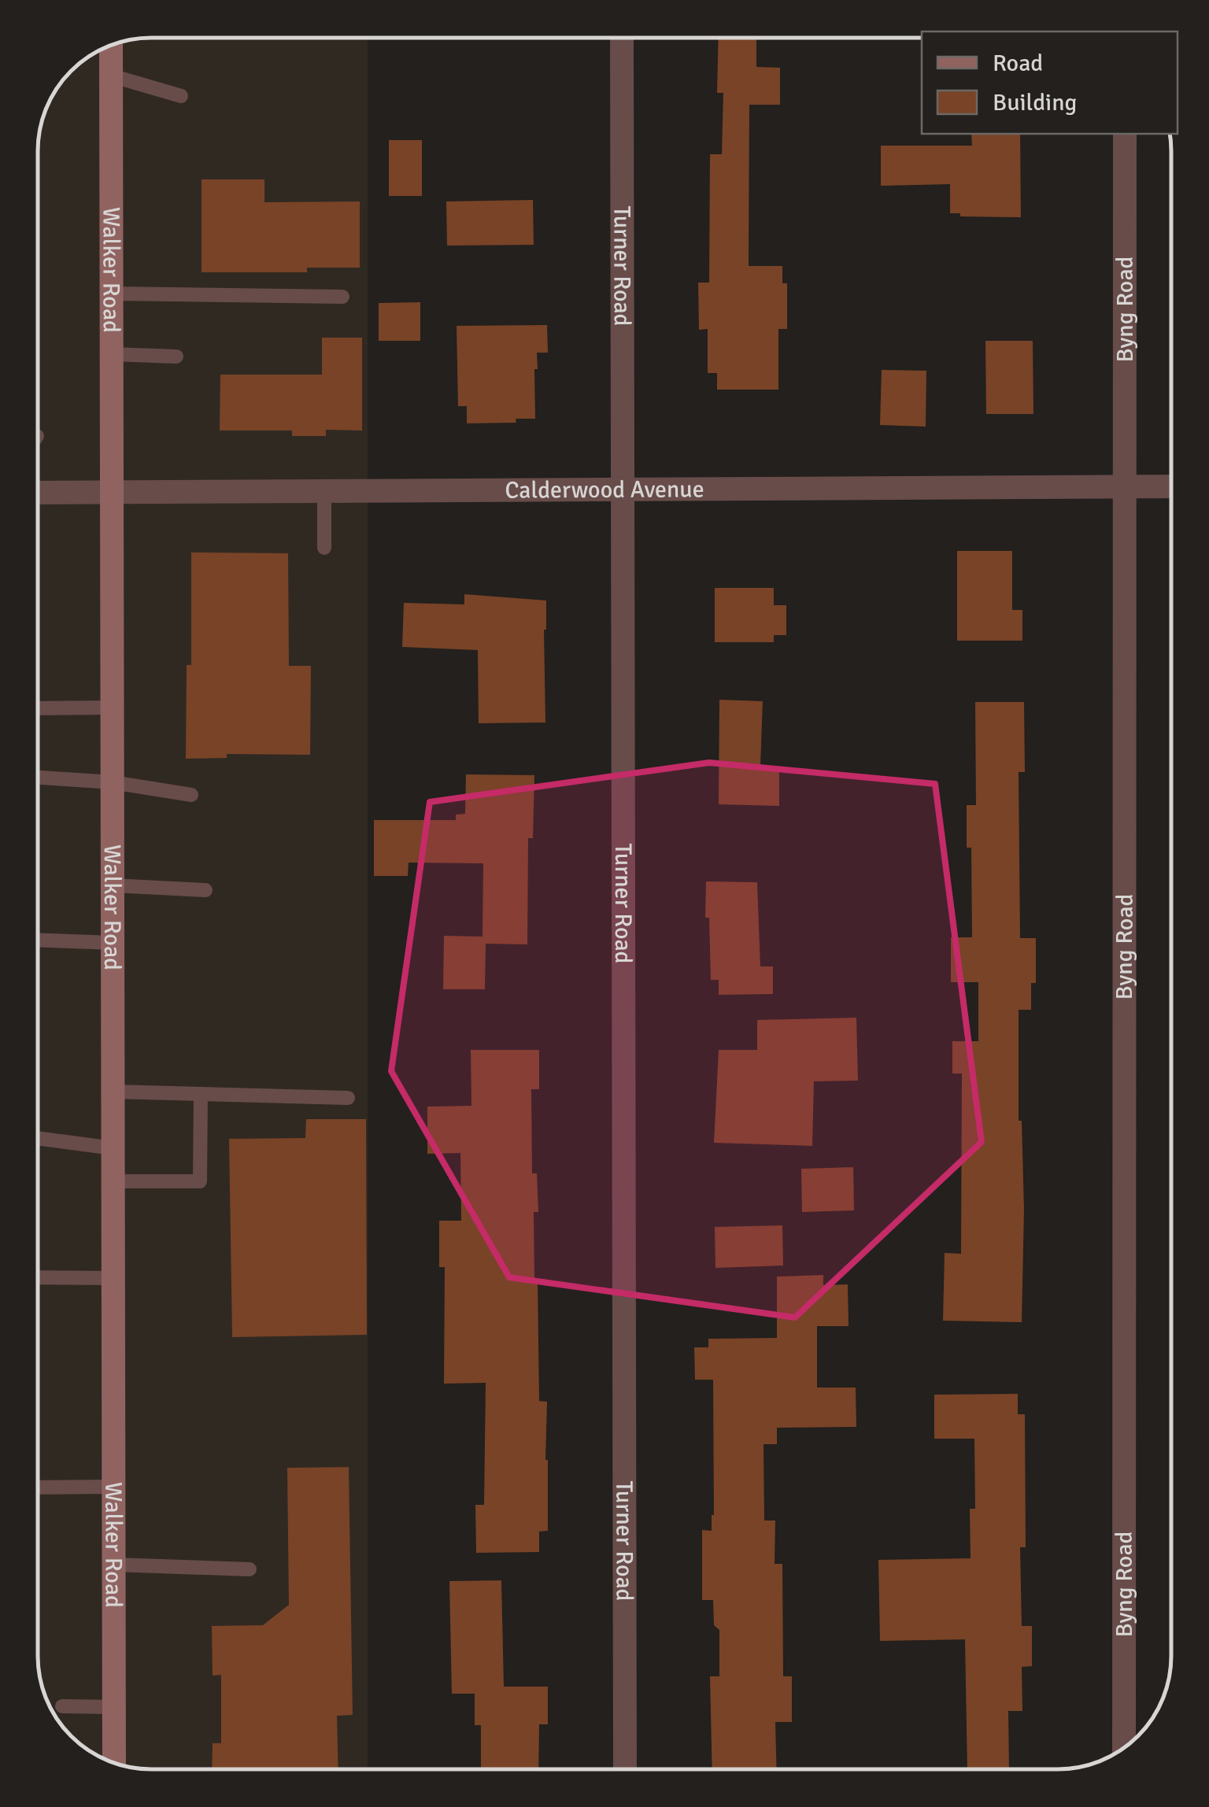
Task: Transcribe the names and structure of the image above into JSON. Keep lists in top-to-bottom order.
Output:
{
  "streets": {
    "main road": ["Walker Road"],
    "street": ["Turner Road", "Byng Road", "Calderwood Avenue"]
  },
  "crossings": [
    ["Turner Road", "Calderwood Avenue"],
    ["Walker Road", "Calderwood Avenue"],
    ["Byng Road", "Calderwood Avenue"]
  ],
  "legend": ["Road", "Building"]
}
